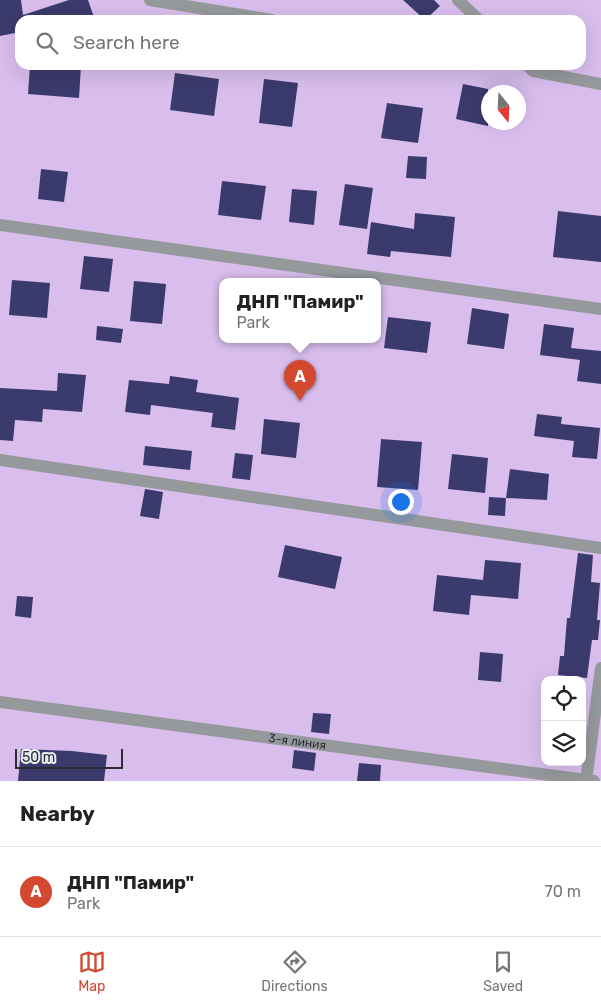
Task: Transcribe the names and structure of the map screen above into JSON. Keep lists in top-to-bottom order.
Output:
{
  "streets": {
    "street": ["3-я линия"]
  },
  "scale_bar": "50 m",
  "north": "bottom",
  "page": {
    "search": "Search here",
    "popup": ["ДНП \"Памир\"", "Park"],
    "pins": "A",
    "scale": "50 m",
    "heading": "Nearby",
    "list": [
      {
        "mark": "A",
        "name": "ДНП \"Памир\"",
        "note": "Park",
        "value": "70 m"
      }
    ],
    "nav": ["Map", "Directions", "Saved"]
  }
}
